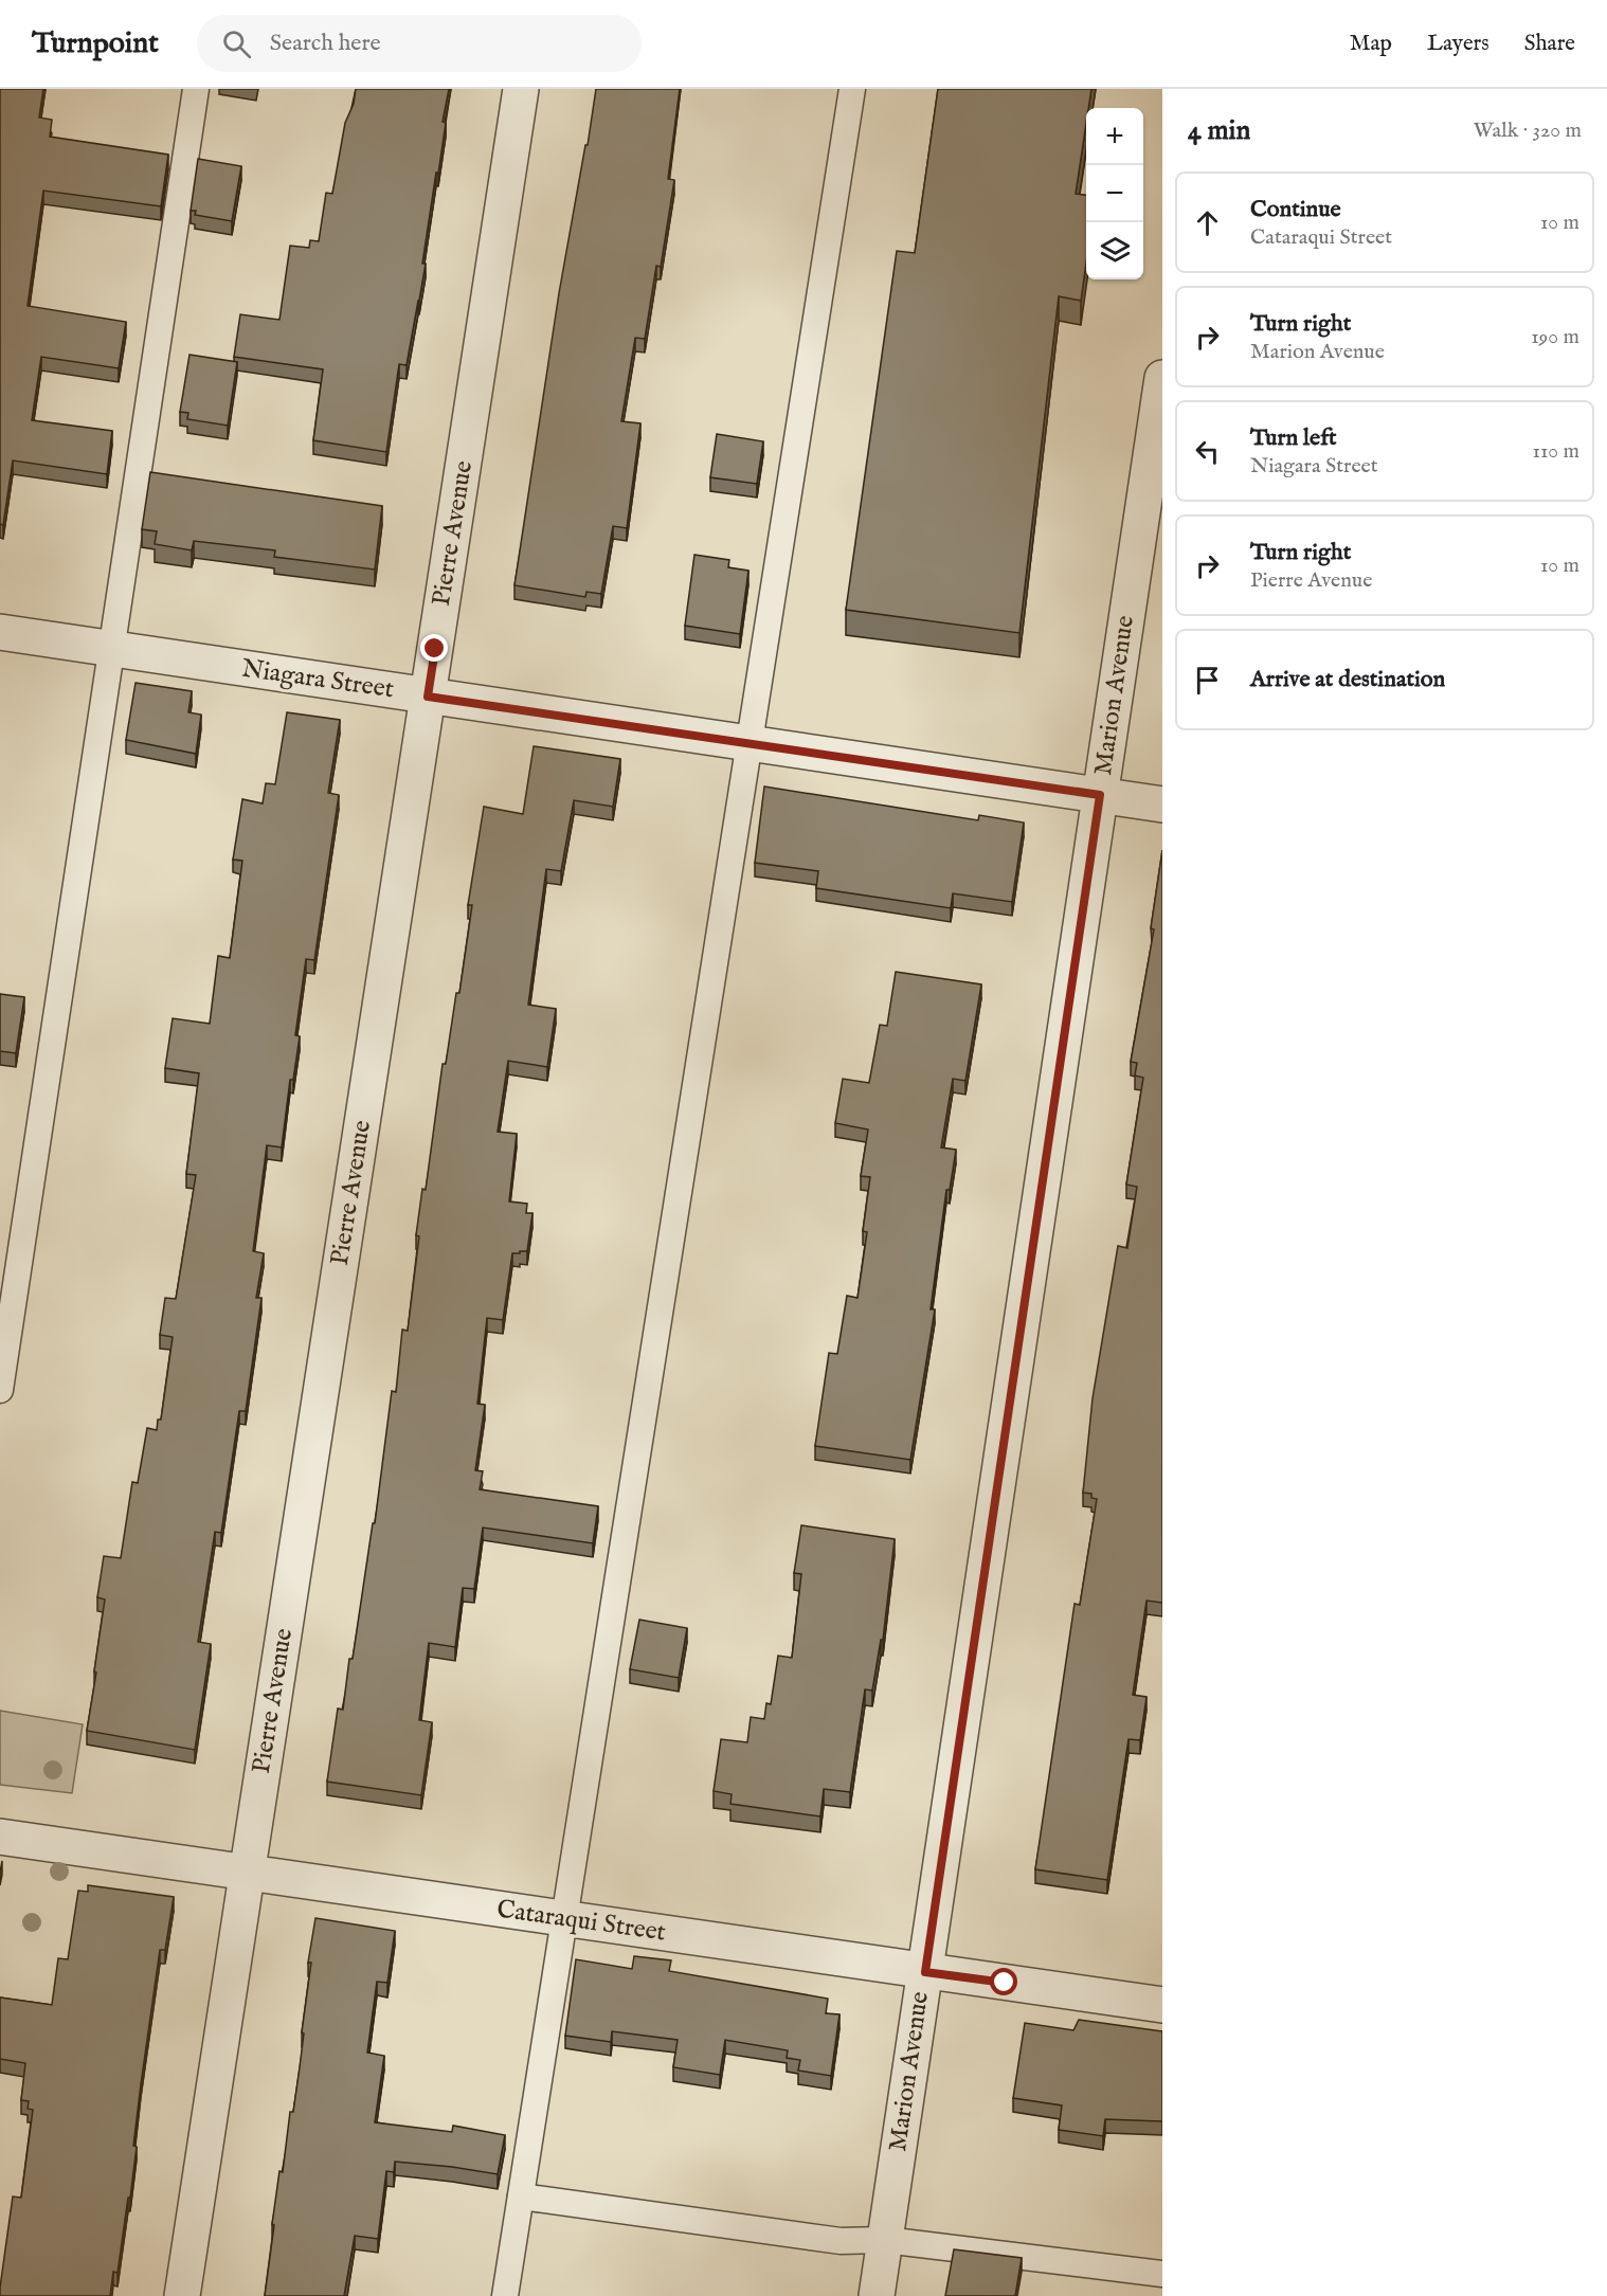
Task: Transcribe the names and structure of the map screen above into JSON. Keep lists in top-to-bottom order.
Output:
{
  "streets": {
    "street": [
      "Pierre Avenue",
      "Niagara Street",
      "Marion Avenue",
      "Cataraqui Street"
    ]
  },
  "crossings": [
    ["Pierre Avenue", "Niagara Street"],
    ["Pierre Avenue", "Cataraqui Street"],
    ["Niagara Street", "Marion Avenue"],
    ["Marion Avenue", "Cataraqui Street"]
  ],
  "page": {
    "header": "Turnpoint",
    "search": "Search here",
    "nav": ["Map", "Layers", "Share"],
    "heading": ["4 min", "Walk · 320 m"],
    "map_buttons": ["+", "−"],
    "list": [
      ["Continue", "Cataraqui Street", "10 m"],
      ["Turn right", "Marion Avenue", "190 m"],
      ["Turn left", "Niagara Street", "110 m"],
      ["Turn right", "Pierre Avenue", "10 m"],
      "Arrive at destination"
    ]
  }
}
